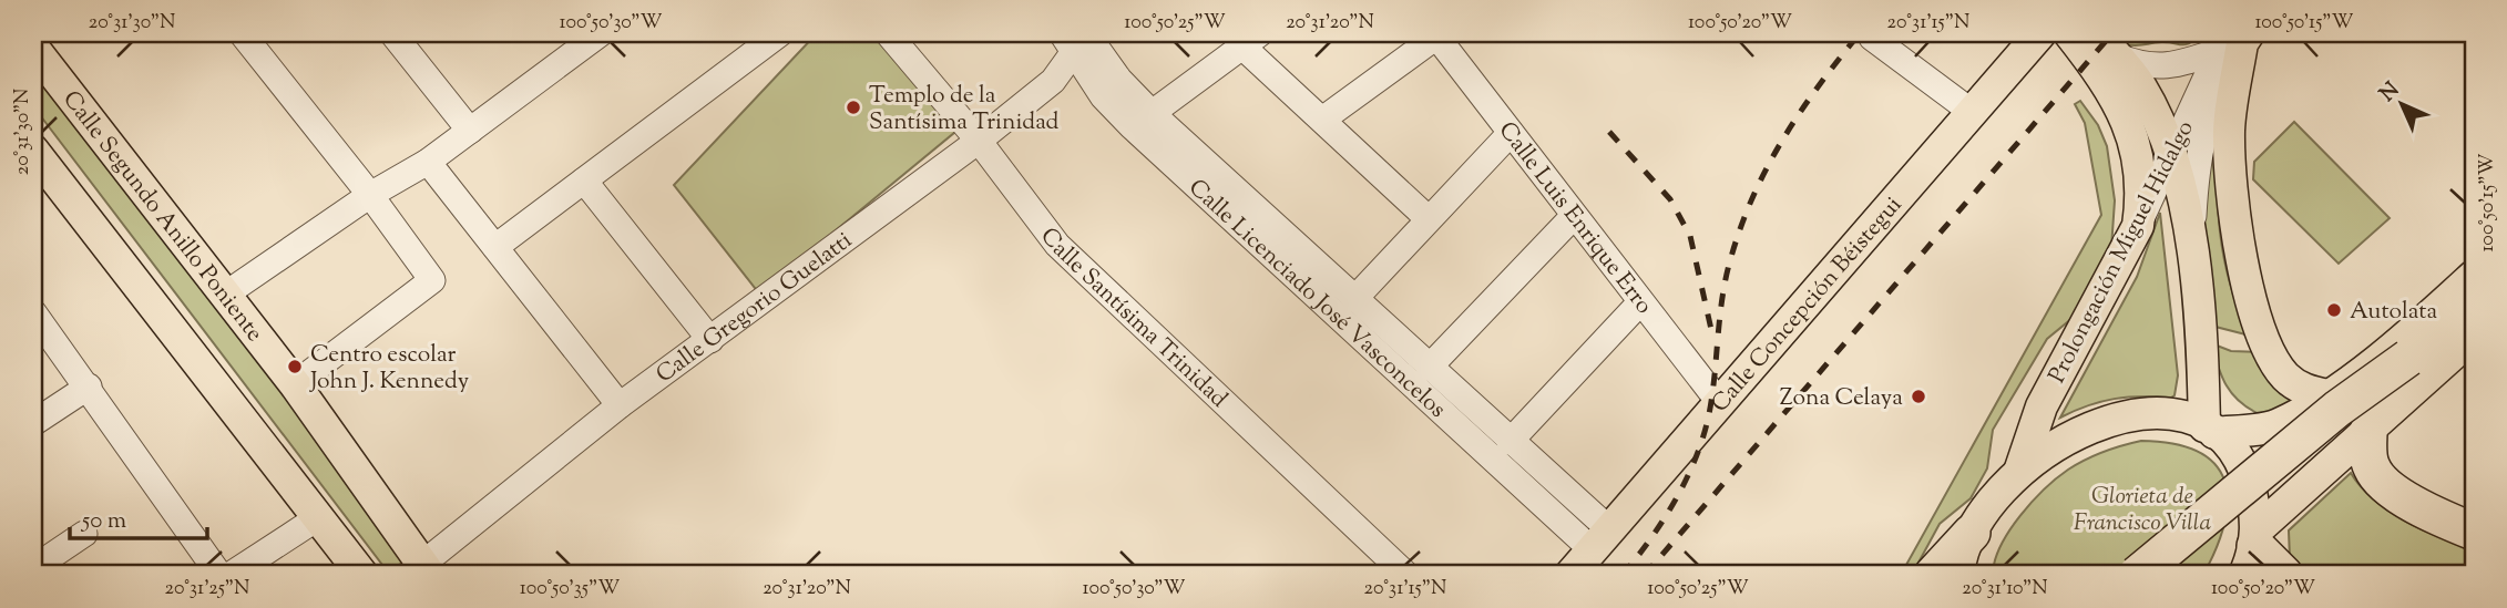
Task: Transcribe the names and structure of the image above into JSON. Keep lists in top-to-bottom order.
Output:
{
  "streets": {
    "main road": ["Calle Segundo Anillo Poniente", "Prolongación Miguel Hidalgo", "Calle Concepción Béistegui"],
    "street": [
      "Calle Luis Enrique Erro",
      "Calle Licenciado José Vasconcelos",
      "Calle Gregorio Guelatti",
      "Calle Santísima Trinidad"
    ]
  },
  "crossings": [
    ["Calle Segundo Anillo Poniente", "Calle Gregorio Guelatti"],
    ["Calle Luis Enrique Erro", "Calle Concepción Béistegui"],
    ["Calle Licenciado José Vasconcelos", "Calle Concepción Béistegui"],
    ["Calle Licenciado José Vasconcelos", "Calle Gregorio Guelatti"],
    ["Calle Gregorio Guelatti", "Calle Santísima Trinidad"]
  ],
  "parks": ["Glorieta de Francisco Villa"],
  "places": [
    "Templo de la Santísima Trinidad",
    "Autolata",
    "Centro escolar John J. Kennedy",
    "Zona Celaya"
  ],
  "scale_bar": "50 m",
  "north": "top left",
  "coordinates": [
    "20°31'30\"N",
    "100°50'30\"W",
    "100°50'25\"W",
    "20°31'20\"N",
    "100°50'20\"W",
    "20°31'15\"N",
    "100°50'15\"W",
    "20°31'25\"N",
    "100°50'35\"W",
    "20°31'10\"N"
  ]
}
